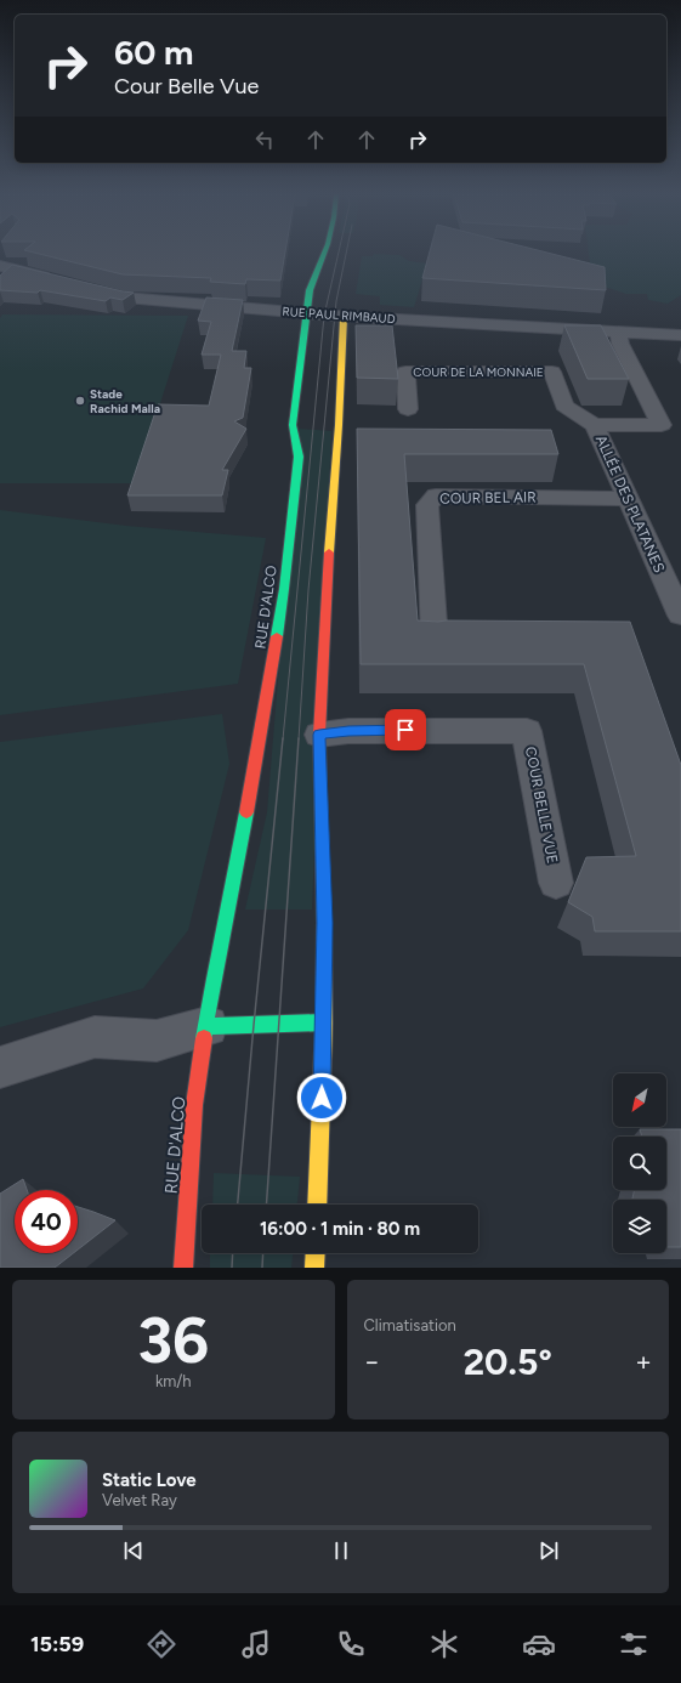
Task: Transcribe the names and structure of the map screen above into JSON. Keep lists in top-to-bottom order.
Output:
{
  "streets": {
    "street": [
      "RUE PAUL RIMBAUD",
      "COUR DE LA MONNAIE",
      "COUR BEL AIR",
      "ALLÉE DES PLATANES",
      "RUE D'ALCO",
      "COUR BELLE VUE"
    ]
  },
  "crossings": [
    ["RUE PAUL RIMBAUD", "RUE D'ALCO"],
    ["COUR DE LA MONNAIE", "ALLÉE DES PLATANES"],
    ["COUR BEL AIR", "ALLÉE DES PLATANES"]
  ],
  "places": ["Stade Rachid Malla"],
  "north": "bottom left",
  "page": {
    "turn": ["60 m", "Cour Belle Vue"],
    "limit": "40",
    "trip": "16:00 · 1 min · 80 m",
    "tile": [
      ["36", "km/h"],
      "Climatisation"
    ],
    "heat": ["−", "20.5°", "+"],
    "song": ["Static Love", "Velvet Ray"],
    "tabs": "15:59"
  }
}
